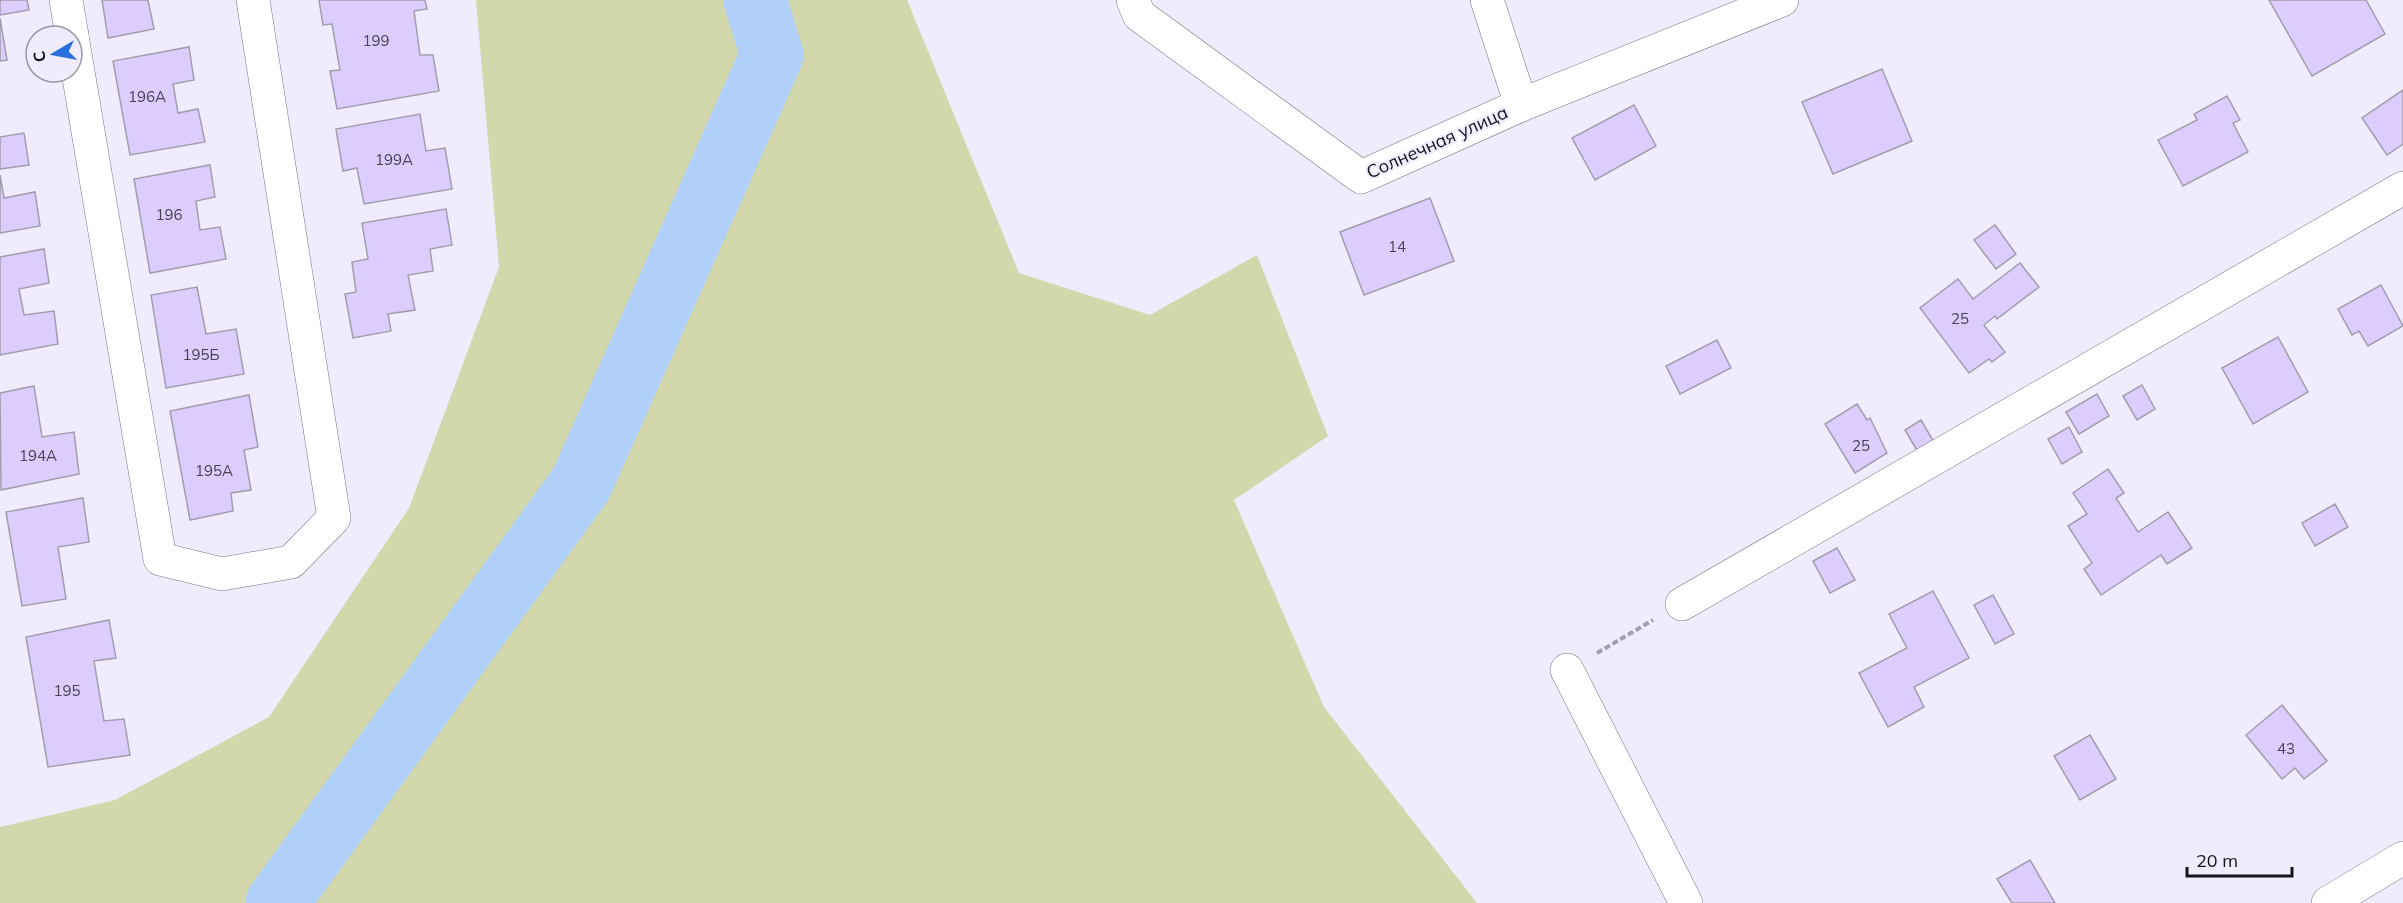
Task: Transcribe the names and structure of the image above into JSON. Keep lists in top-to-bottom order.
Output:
{
  "streets": {
    "street": ["Солнечная улица"]
  },
  "house_numbers": [
    "199",
    "196А",
    "199А",
    "196",
    "14",
    "25",
    "195Б",
    "25",
    "194А",
    "195А",
    "195",
    "43"
  ],
  "scale_bar": "20 m",
  "north": "left"
}
